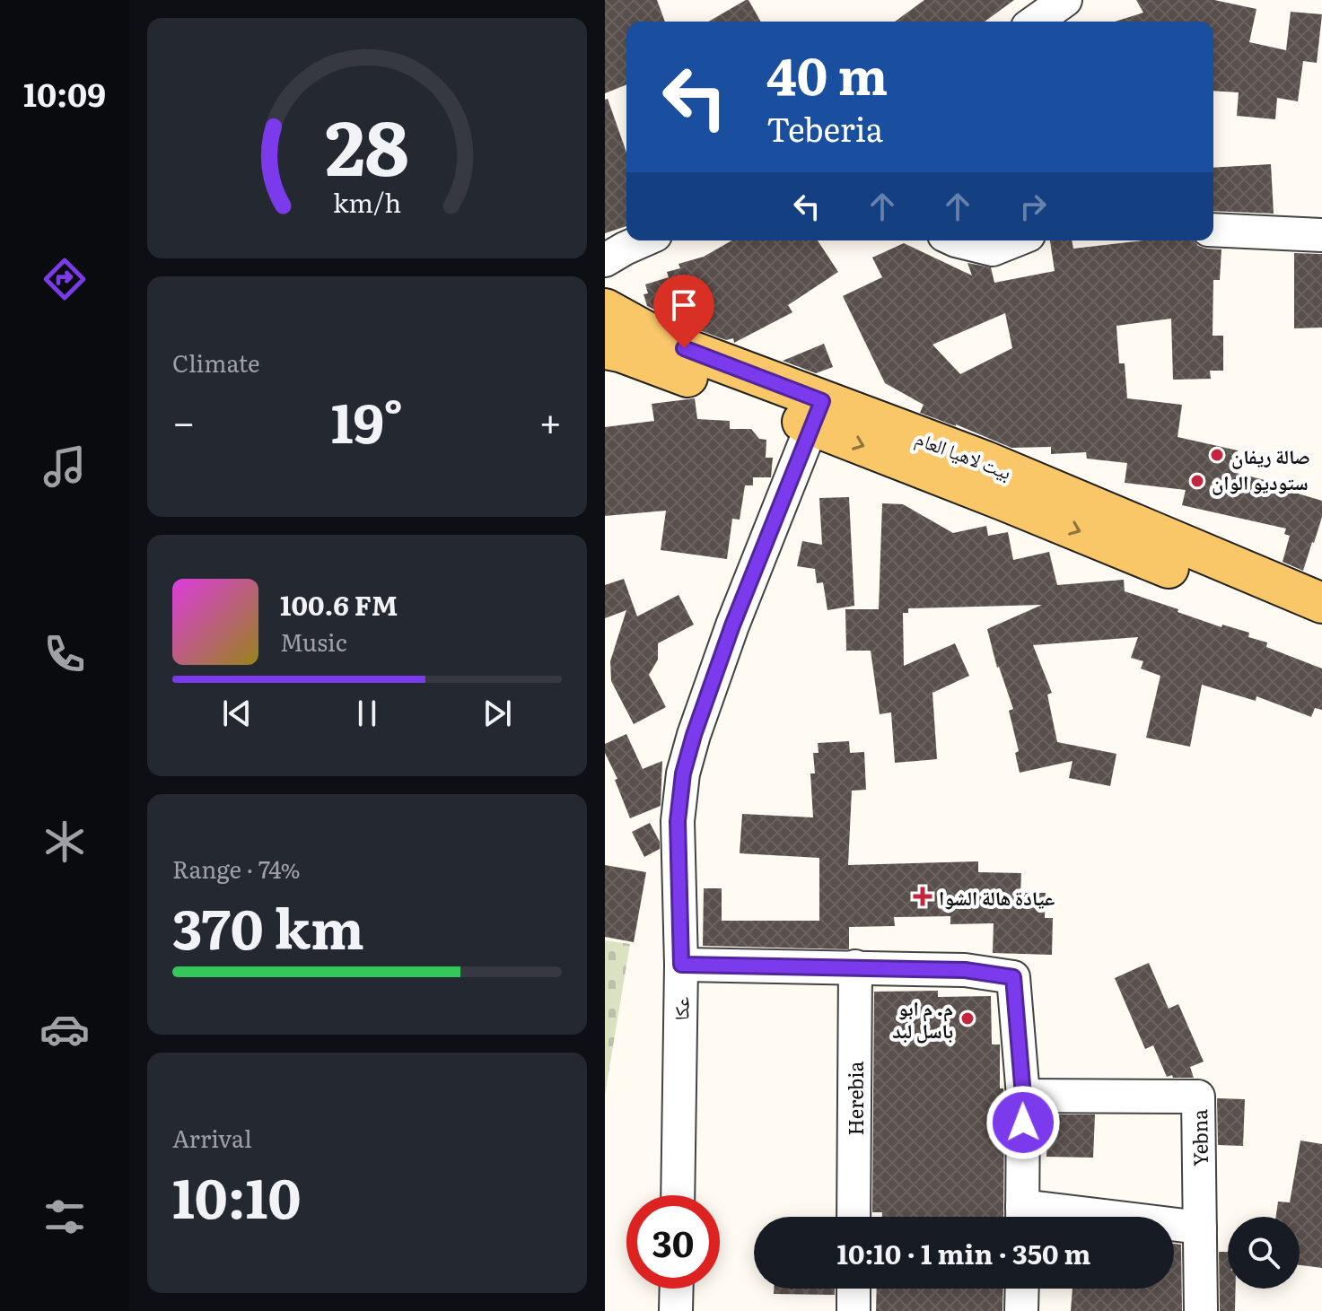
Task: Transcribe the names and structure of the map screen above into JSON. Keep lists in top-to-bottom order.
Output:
{
  "streets": {
    "main road": ["بيت لاهيا العام"],
    "street": ["عكا", "Herebia", "Yebna"]
  },
  "crossings": [
    ["بيت لاهيا العام", "عكا"]
  ],
  "places": {
    "other": ["صالة ريفان", "ستوديو الوان", "م. م ابو باسل لبد"],
    "health": ["عيادة هالة الشوا"]
  },
  "page": {
    "tabs": "10:09",
    "turn": ["40 m", "Teberia"],
    "tile": [
      "Climate",
      ["Range · 74%", "370 km"],
      ["Arrival", "10:10"]
    ],
    "heat": ["−", "19°", "+"],
    "song": ["100.6 FM", "Music"],
    "limit": "30",
    "trip": "10:10 · 1 min · 350 m",
    "gauge": ["28", "km/h"]
  }
}
